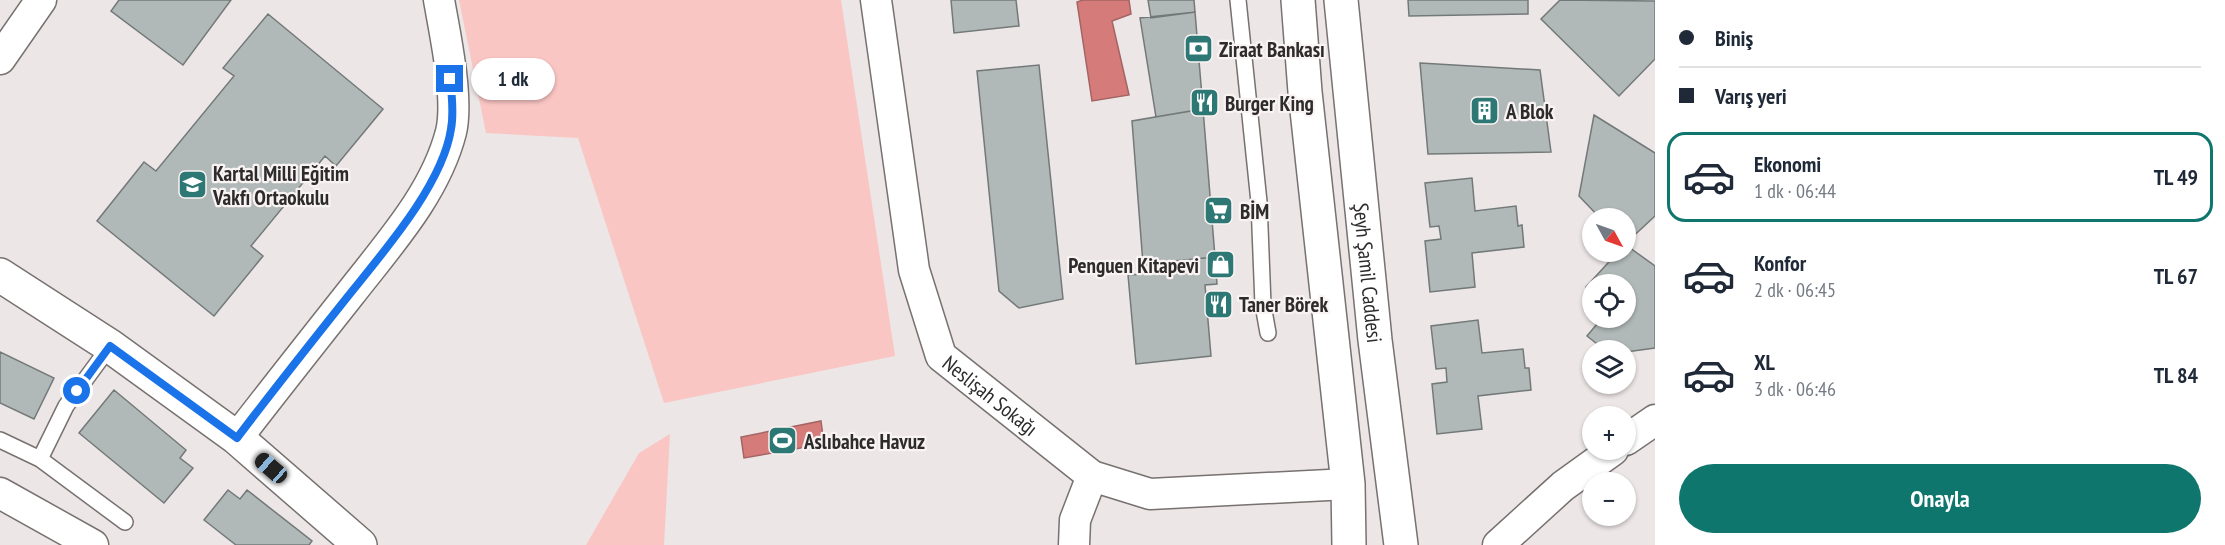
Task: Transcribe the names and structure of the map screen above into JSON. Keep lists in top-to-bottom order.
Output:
{
  "streets": {
    "street": ["Şeyh Şamil Caddesi", "Neslişah Sokağı"]
  },
  "crossings": [
    ["Şeyh Şamil Caddesi", "Neslişah Sokağı"]
  ],
  "places": {
    "bank": ["Ziraat Bankası"],
    "restaurant": ["Burger King", "Taner Börek"],
    "building": ["A Blok"],
    "school or university": ["Kartal Milli Eğitim Vakfı Ortaokulu"],
    "supermarket": ["BİM"],
    "shop": ["Penguen Kitapevi"],
    "sports": ["Aslıbahce Havuz"]
  },
  "north": "bottom right",
  "page": {
    "banner": ["Biniş", "Varış yeri"],
    "bubble": "1 dk",
    "list": [
      {
        "name": "Ekonomi",
        "note": "1 dk · 06:44",
        "value": "TL 49"
      },
      {
        "name": "Konfor",
        "note": "2 dk · 06:45",
        "value": "TL 67"
      },
      {
        "name": "XL",
        "note": "3 dk · 06:46",
        "value": "TL 84"
      }
    ],
    "map_buttons": ["+", "−"],
    "buttons": "Onayla"
  }
}
